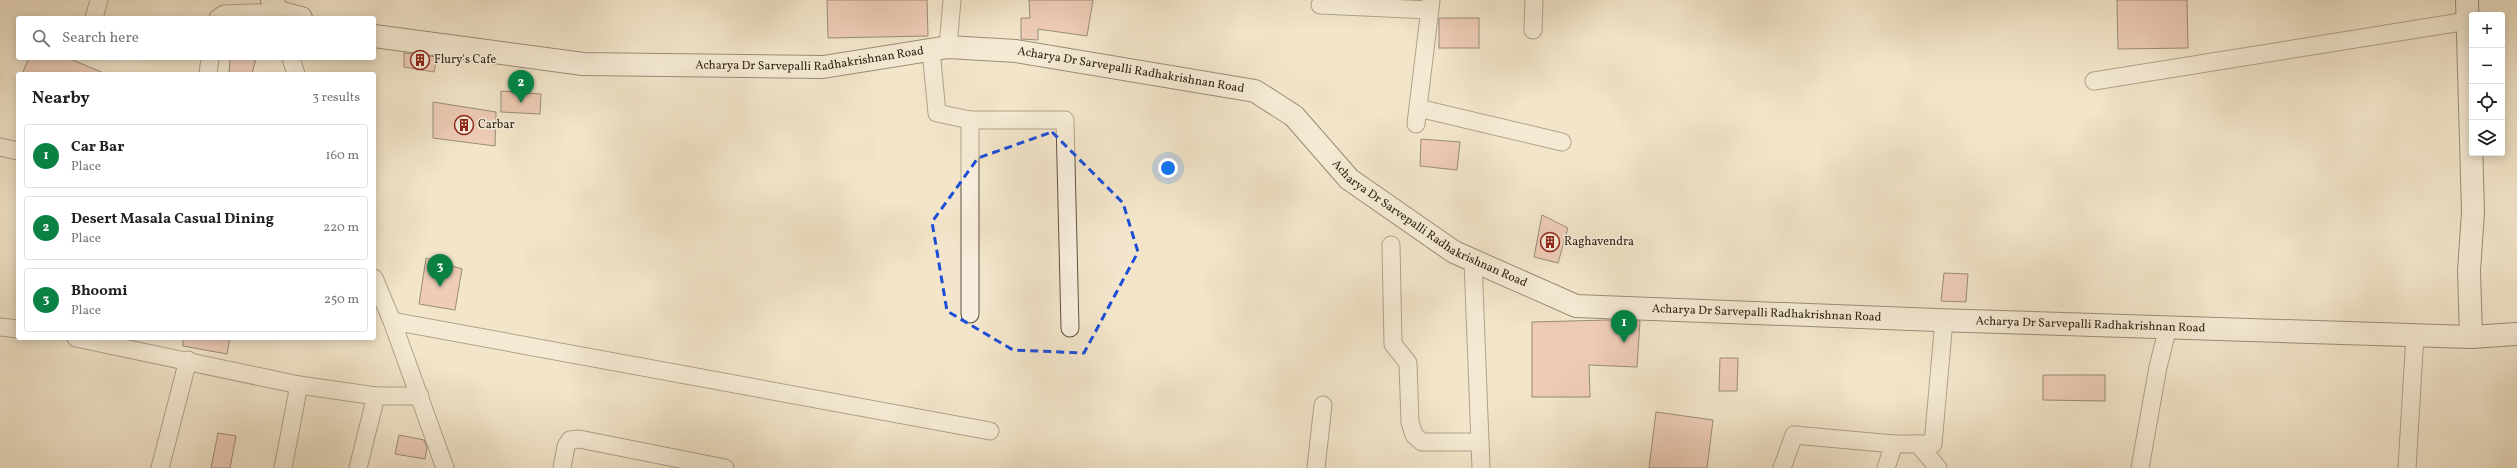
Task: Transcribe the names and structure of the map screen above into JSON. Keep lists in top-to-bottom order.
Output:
{
  "streets": {
    "street": ["Acharya Dr Sarvepalli Radhakrishnan Road"]
  },
  "places": {
    "building": ["Flury's Cafe", "Carbar", "Raghavendra"]
  },
  "page": {
    "map_buttons": ["+", "−"],
    "search": "Search here",
    "pins": ["2", "3", "1"],
    "heading": ["Nearby", "3 results"],
    "list": [
      {
        "mark": "1",
        "name": "Car Bar",
        "note": "Place",
        "value": "160 m"
      },
      {
        "mark": "2",
        "name": "Desert Masala Casual Dining",
        "note": "Place",
        "value": "220 m"
      },
      {
        "mark": "3",
        "name": "Bhoomi",
        "note": "Place",
        "value": "250 m"
      }
    ]
  }
}
